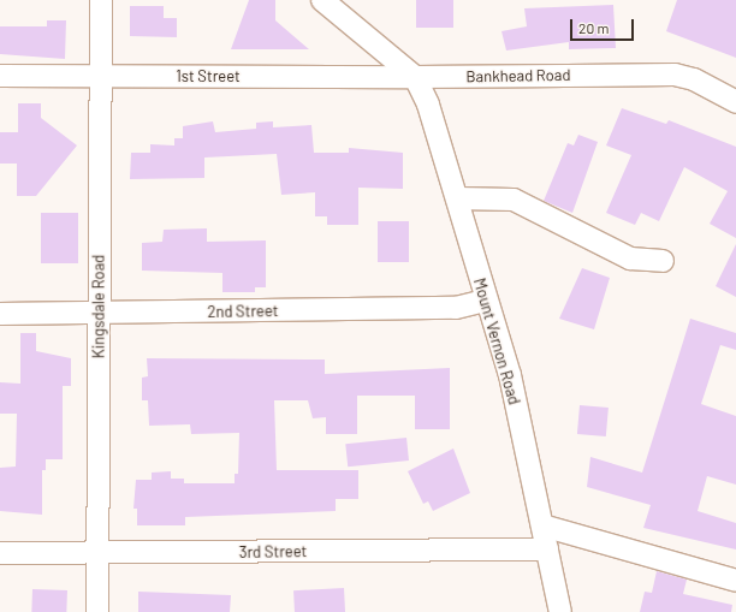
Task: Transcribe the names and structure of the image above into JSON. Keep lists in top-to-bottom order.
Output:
{
  "streets": {
    "street": [
      "1st Street",
      "Bankhead Road",
      "Kingsdale Road",
      "2nd Street",
      "Mount Vernon Road",
      "3rd Street"
    ]
  },
  "crossings": [
    ["1st Street", "Bankhead Road"],
    ["1st Street", "Kingsdale Road"],
    ["1st Street", "Mount Vernon Road"],
    ["Bankhead Road", "Mount Vernon Road"],
    ["Kingsdale Road", "2nd Street"],
    ["Kingsdale Road", "3rd Street"],
    ["2nd Street", "Mount Vernon Road"],
    ["Mount Vernon Road", "3rd Street"]
  ],
  "scale_bar": "20 m"
}
